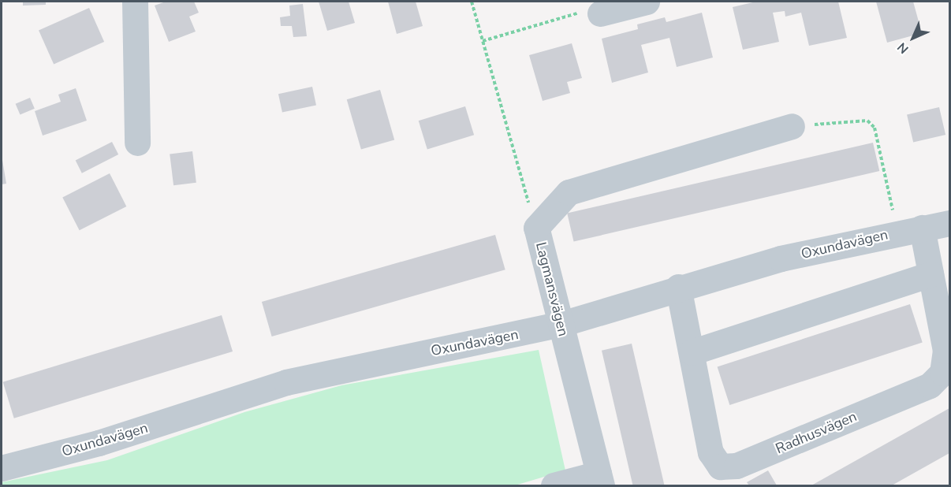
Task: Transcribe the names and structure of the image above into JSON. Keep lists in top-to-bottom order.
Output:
{
  "streets": {
    "street": ["Oxundavägen", "Lagmansvägen", "Radhusvägen"]
  },
  "crossings": [
    ["Oxundavägen", "Lagmansvägen"],
    ["Oxundavägen", "Radhusvägen"]
  ],
  "north": "bottom left"
}
